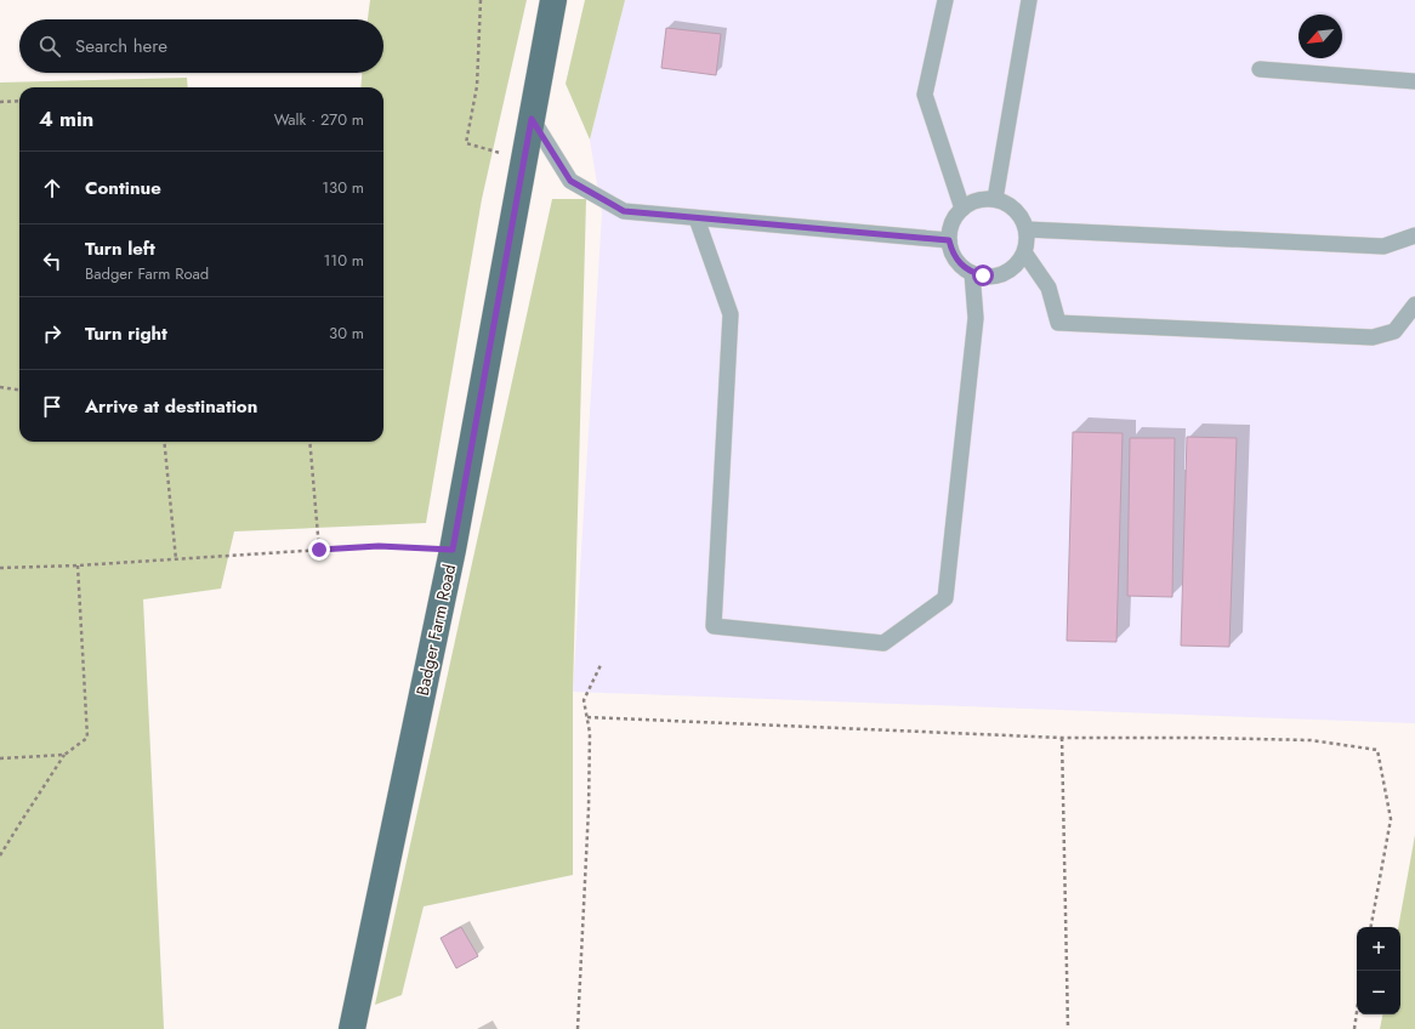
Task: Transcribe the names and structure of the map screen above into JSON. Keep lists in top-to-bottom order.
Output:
{
  "streets": {
    "main road": ["Badger Farm Road"]
  },
  "north": "bottom left",
  "page": {
    "search": "Search here",
    "heading": ["4 min", "Walk · 270 m"],
    "list": [
      ["Continue", "130 m"],
      ["Turn left", "Badger Farm Road", "110 m"],
      ["Turn right", "30 m"],
      "Arrive at destination"
    ],
    "map_buttons": ["+", "−"]
  }
}
